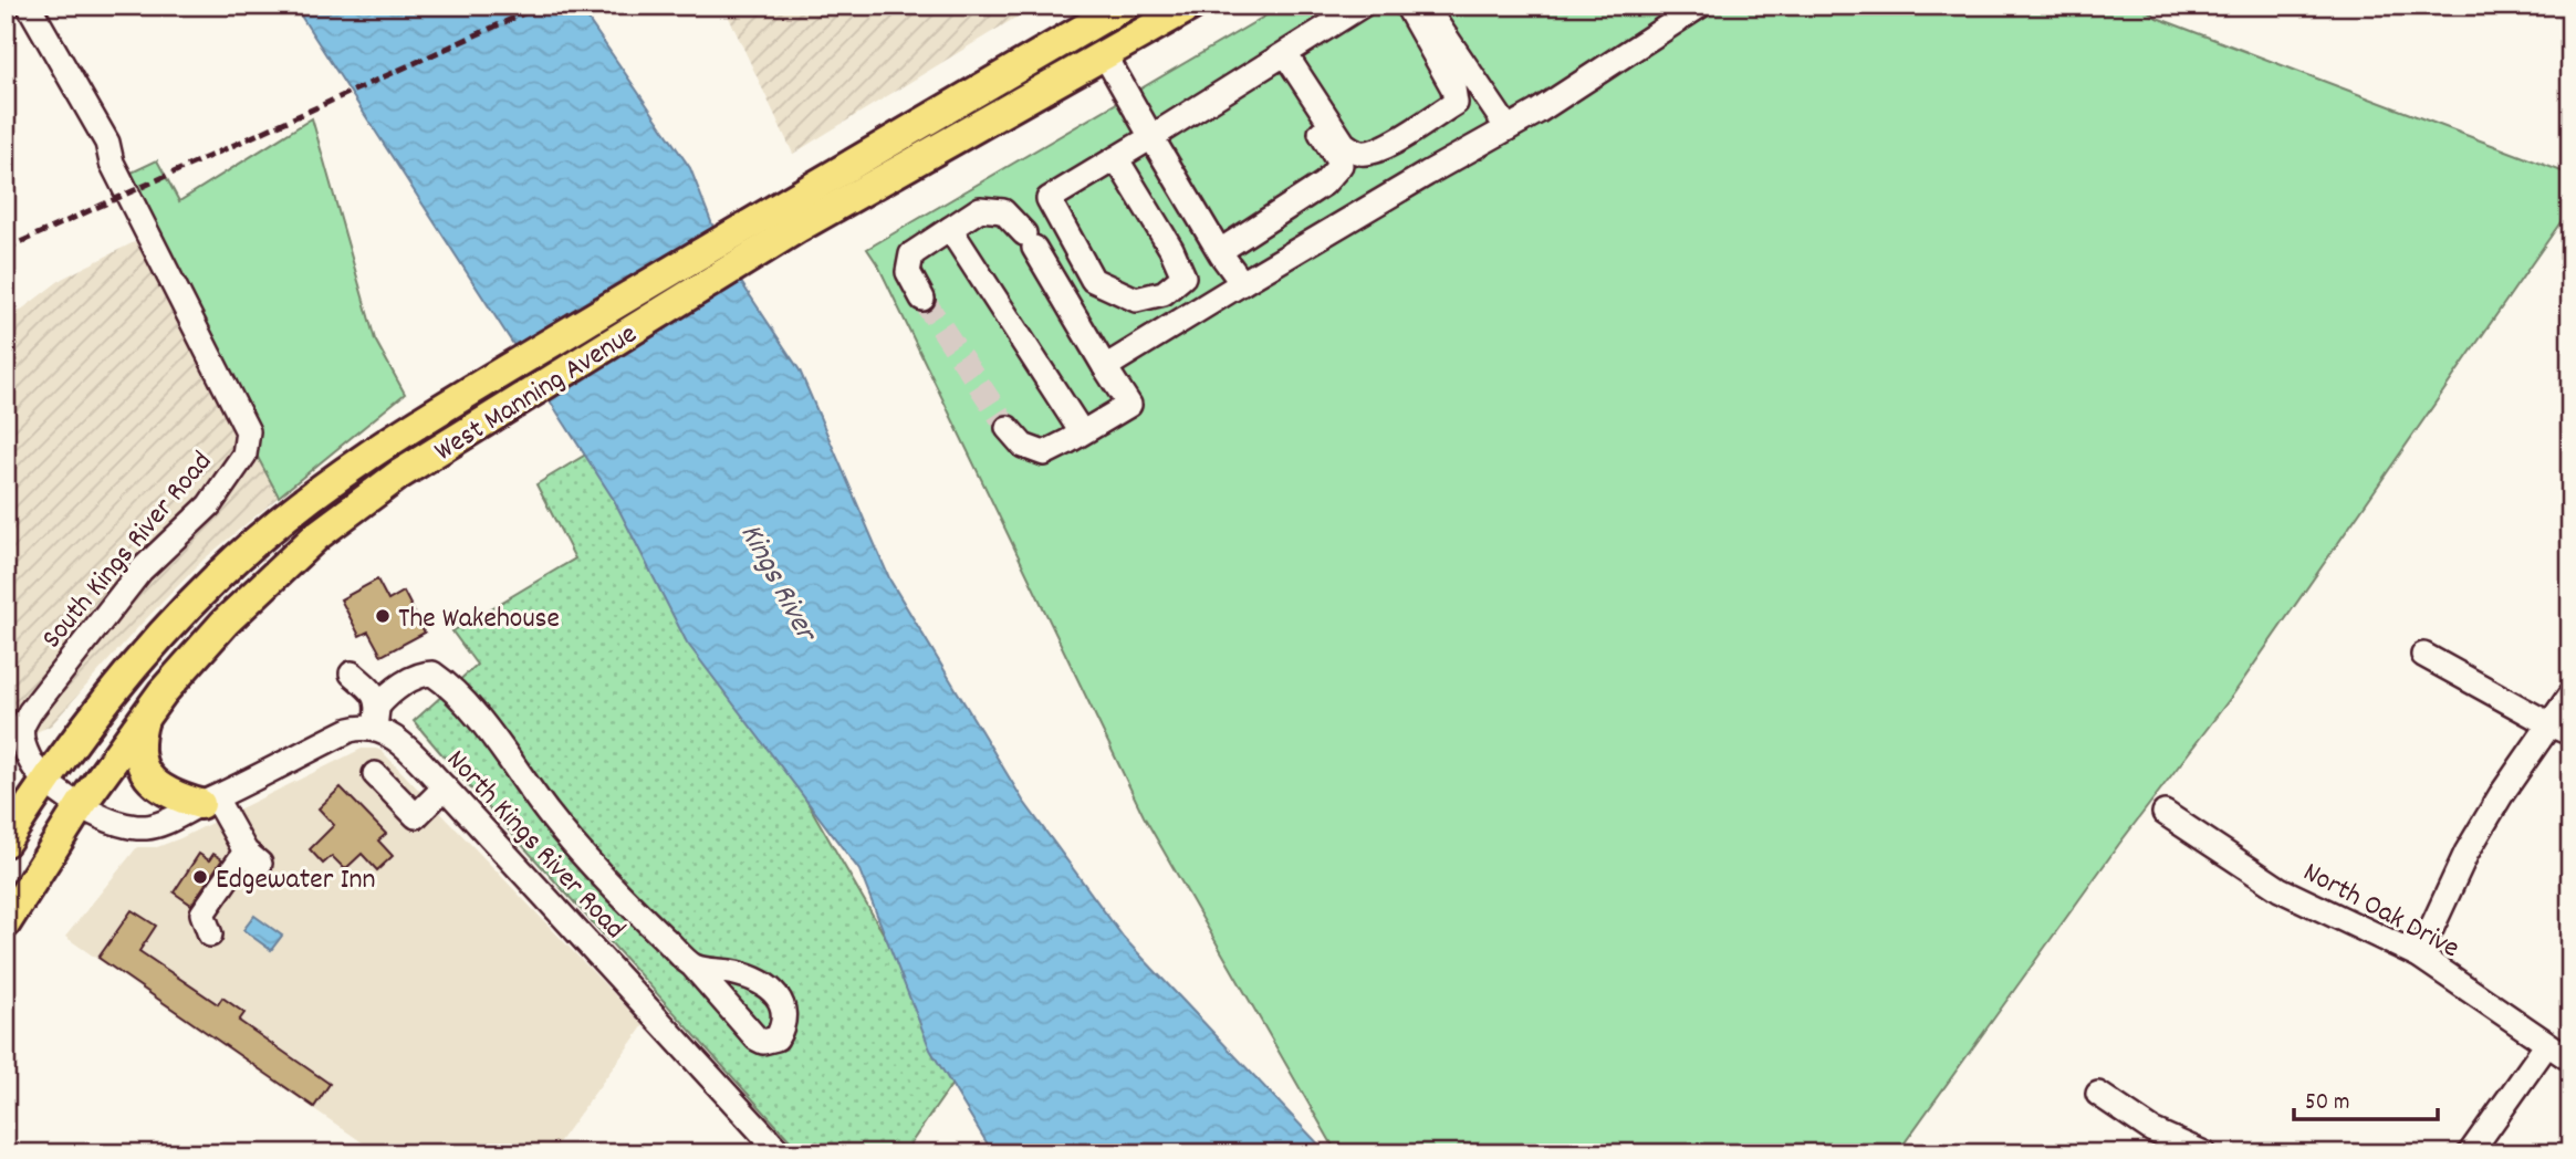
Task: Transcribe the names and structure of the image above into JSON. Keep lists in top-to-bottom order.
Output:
{
  "streets": {
    "main road": ["West Manning Avenue"],
    "street": ["South Kings River Road", "North Kings River Road", "North Oak Drive"]
  },
  "crossings": [
    ["West Manning Avenue", "South Kings River Road"],
    ["South Kings River Road", "North Kings River Road"]
  ],
  "water": ["Kings River"],
  "places": ["The Wakehouse", "Edgewater Inn"],
  "scale_bar": "50 m"
}
